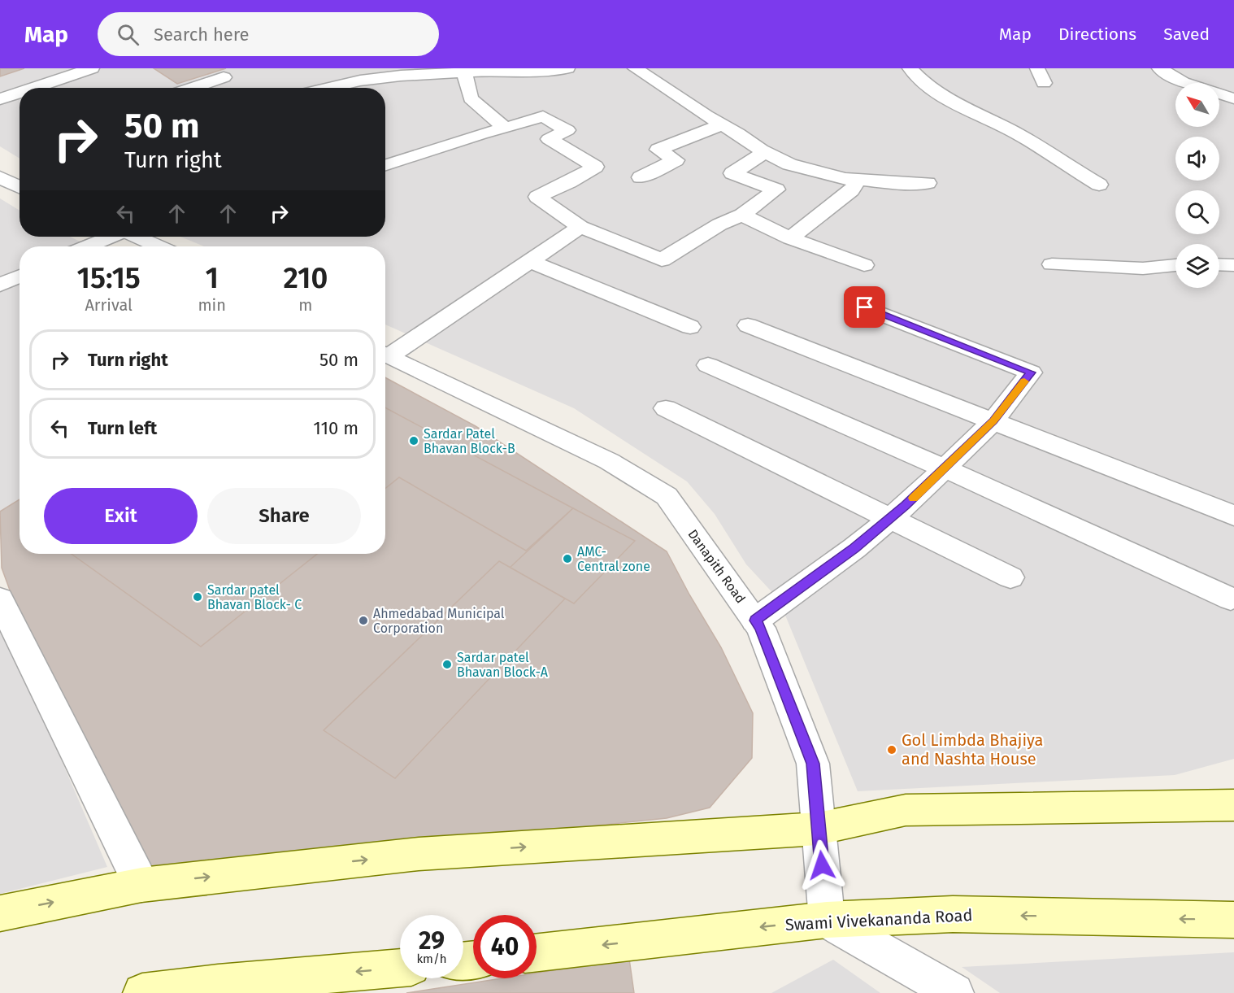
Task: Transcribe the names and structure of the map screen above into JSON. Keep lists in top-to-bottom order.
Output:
{
  "streets": {
    "main road": ["Swami Vivekananda Road"],
    "street": ["Danapith Road"]
  },
  "crossings": [
    ["Danapith Road", "Swami Vivekananda Road"]
  ],
  "places": [
    "Sardar Patel Bhavan Block-B",
    "AMC- Central zone",
    "Sardar patel Bhavan Block- C",
    "Ahmedabad Municipal Corporation",
    "Sardar patel Bhavan Block-A",
    "Gol Limbda Bhajiya and Nashta House"
  ],
  "north": "top left",
  "page": {
    "header": "Map",
    "search": "Search here",
    "nav": ["Map", "Directions", "Saved"],
    "turn": ["50 m", "Turn right"],
    "eta": [
      "15:15",
      "Arrival",
      "1",
      "min",
      "210",
      "m"
    ],
    "list": [
      {
        "name": "Turn right",
        "value": "50 m"
      },
      {
        "name": "Turn left",
        "value": "110 m"
      }
    ],
    "buttons": ["Exit", "Share"],
    "speed": "29 km/h",
    "limit": "40"
  }
}
